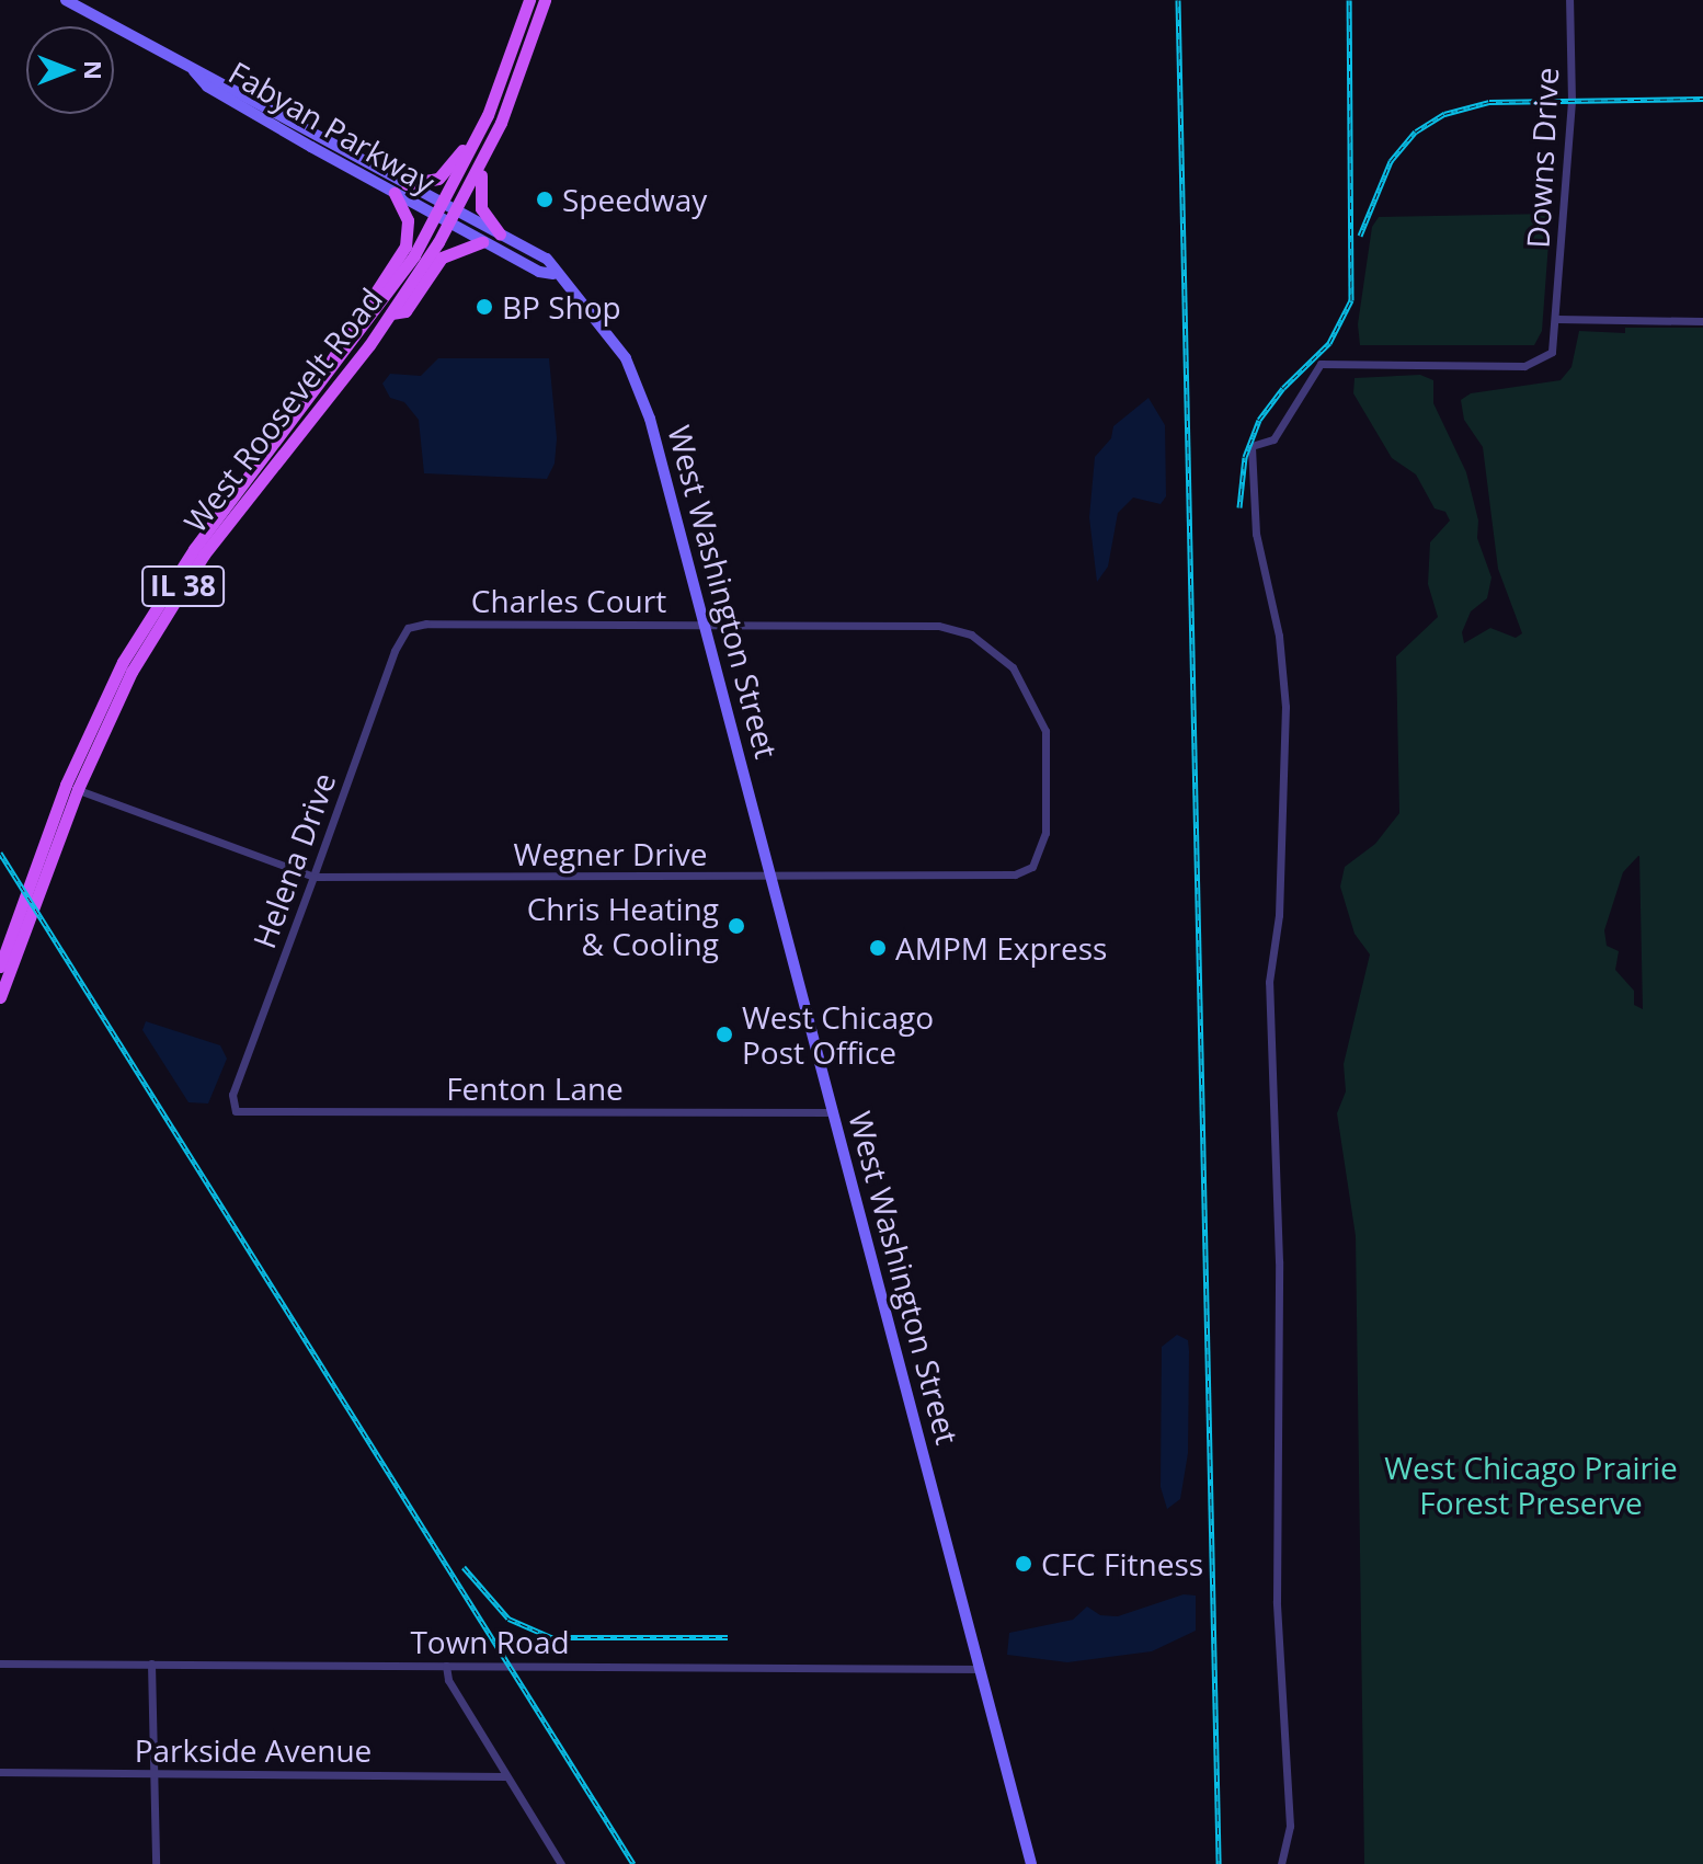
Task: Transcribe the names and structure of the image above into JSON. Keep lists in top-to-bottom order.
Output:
{
  "streets": {
    "main road": [
      "Fabyan Parkway",
      "West Roosevelt Road",
      "IL 38",
      "West Washington Street"
    ],
    "street": [
      "Downs Drive",
      "Charles Court",
      "Wegner Drive",
      "Helena Drive",
      "Fenton Lane",
      "Town Road",
      "Parkside Avenue"
    ]
  },
  "crossings": [
    ["Fabyan Parkway", "West Roosevelt Road"],
    ["Fabyan Parkway", "West Washington Street"],
    ["West Roosevelt Road", "West Washington Street"],
    ["West Roosevelt Road", "Wegner Drive"],
    ["West Washington Street", "Charles Court"],
    ["West Washington Street", "Wegner Drive"],
    ["West Washington Street", "Fenton Lane"],
    ["West Washington Street", "Town Road"],
    ["Charles Court", "Wegner Drive"],
    ["Charles Court", "Helena Drive"],
    ["Wegner Drive", "Helena Drive"],
    ["Helena Drive", "Fenton Lane"]
  ],
  "parks": ["West Chicago Prairie Forest Preserve"],
  "places": [
    "Speedway",
    "BP Shop",
    "Chris Heating & Cooling",
    "AMPM Express",
    "West Chicago Post Office",
    "CFC Fitness"
  ],
  "north": "right"
}
